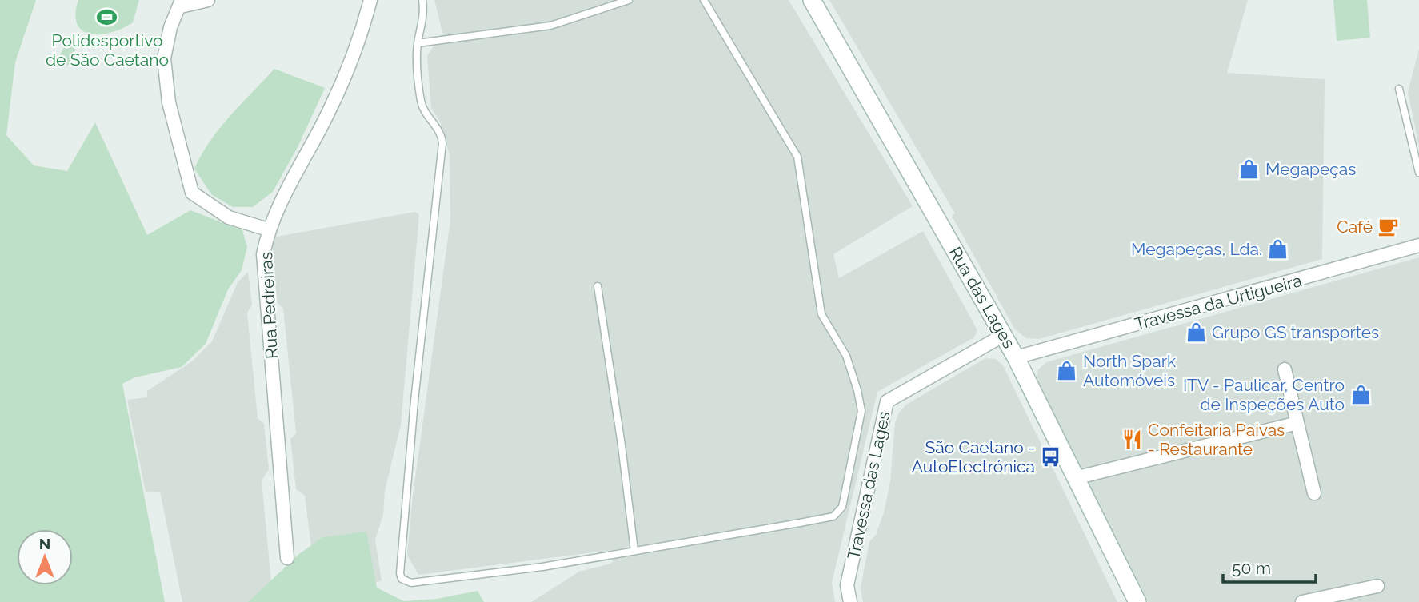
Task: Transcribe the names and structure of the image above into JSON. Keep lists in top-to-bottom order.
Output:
{
  "streets": {
    "main road": ["Rua das Lages"],
    "street": ["Travessa da Urtigueira", "Rua Pedreiras", "Travessa das Lages"]
  },
  "crossings": [
    ["Rua das Lages", "Travessa da Urtigueira"],
    ["Rua das Lages", "Travessa das Lages"]
  ],
  "places": {
    "sports": ["Polidesportivo de São Caetano"],
    "shop": [
      "Megapeças",
      "Megapeças, Lda.",
      "Grupo GS transportes",
      "North Spark Automóveis",
      "ITV - Paulicar, Centro de Inspeções Auto"
    ],
    "cafe": ["Café"],
    "restaurant": ["Confeitaria Paivas - Restaurante"],
    "bus stop": ["São Caetano - AutoElectrónica"]
  },
  "scale_bar": "50 m",
  "north": "top"
}
